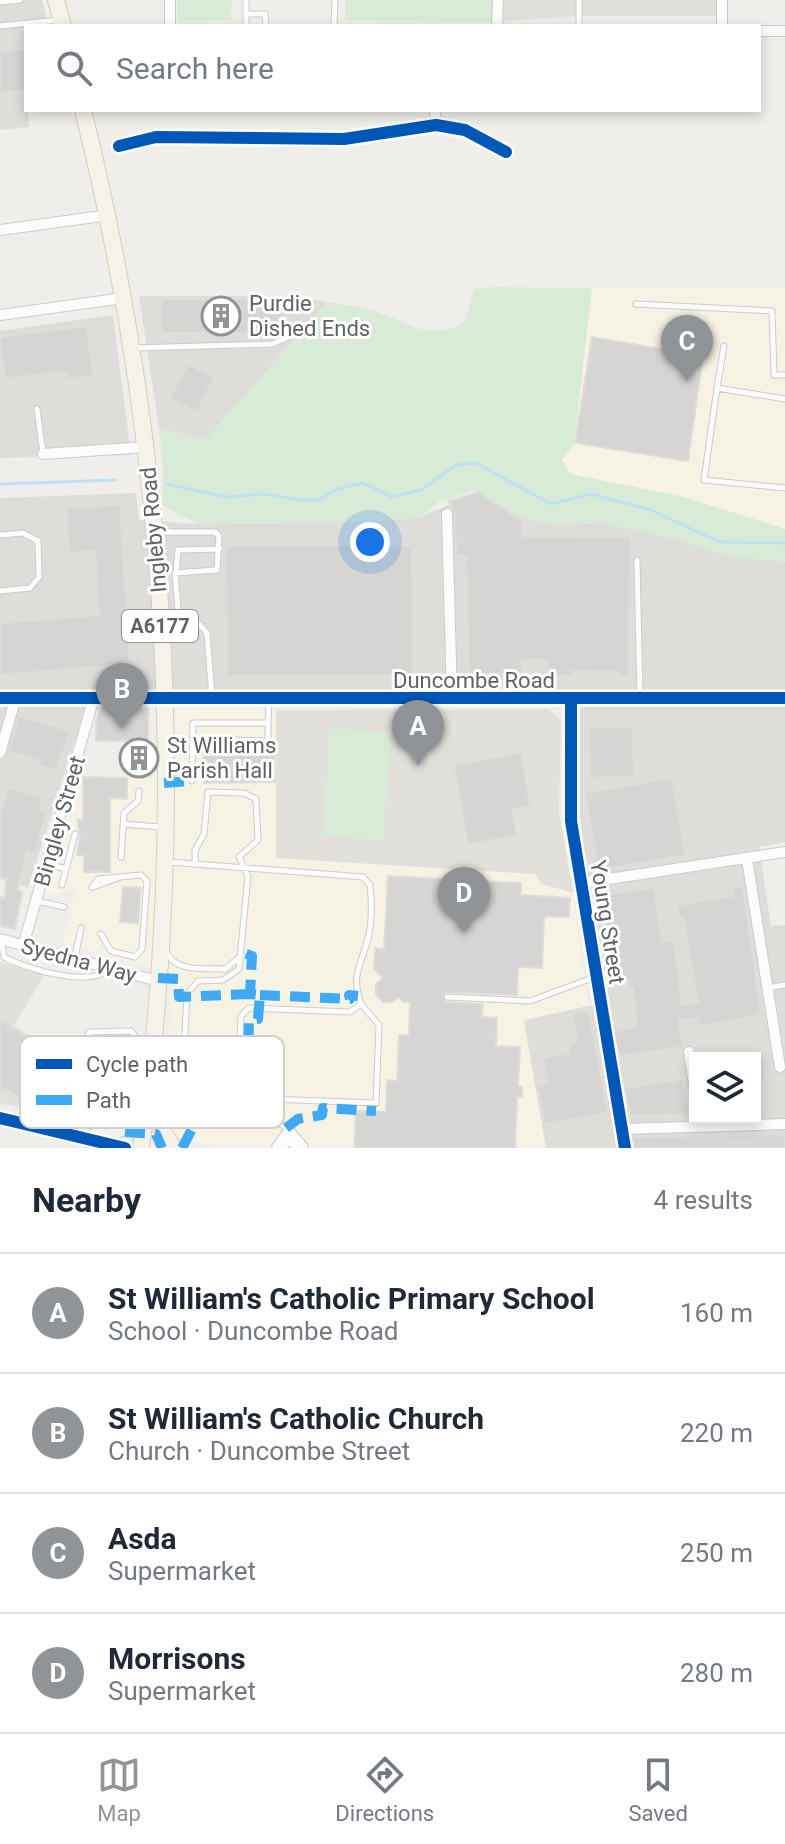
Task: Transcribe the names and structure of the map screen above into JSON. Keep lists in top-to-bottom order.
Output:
{
  "streets": {
    "main road": ["Ingleby Road", "A6177"],
    "street": [
      "Duncombe Road",
      "Bingley Street",
      "Young Street",
      "Syedna Way"
    ]
  },
  "crossings": [
    ["Ingleby Road", "Duncombe Road"],
    ["Ingleby Road", "Syedna Way"],
    ["Duncombe Road", "Bingley Street"],
    ["Duncombe Road", "Young Street"],
    ["Bingley Street", "Syedna Way"]
  ],
  "places": {
    "building": ["Purdie Dished Ends", "St Williams Parish Hall"]
  },
  "legend": ["Cycle path", "Path"],
  "page": {
    "search": "Search here",
    "pins": [
      "C",
      "B",
      "A",
      "D"
    ],
    "heading": ["Nearby", "4 results"],
    "list": [
      {
        "mark": "A",
        "name": "St William's Catholic Primary School",
        "note": "School · Duncombe Road",
        "value": "160 m"
      },
      {
        "mark": "B",
        "name": "St William's Catholic Church",
        "note": "Church · Duncombe Street",
        "value": "220 m"
      },
      {
        "mark": "C",
        "name": "Asda",
        "note": "Supermarket",
        "value": "250 m"
      },
      {
        "mark": "D",
        "name": "Morrisons",
        "note": "Supermarket",
        "value": "280 m"
      }
    ],
    "nav": ["Map", "Directions", "Saved"]
  }
}
